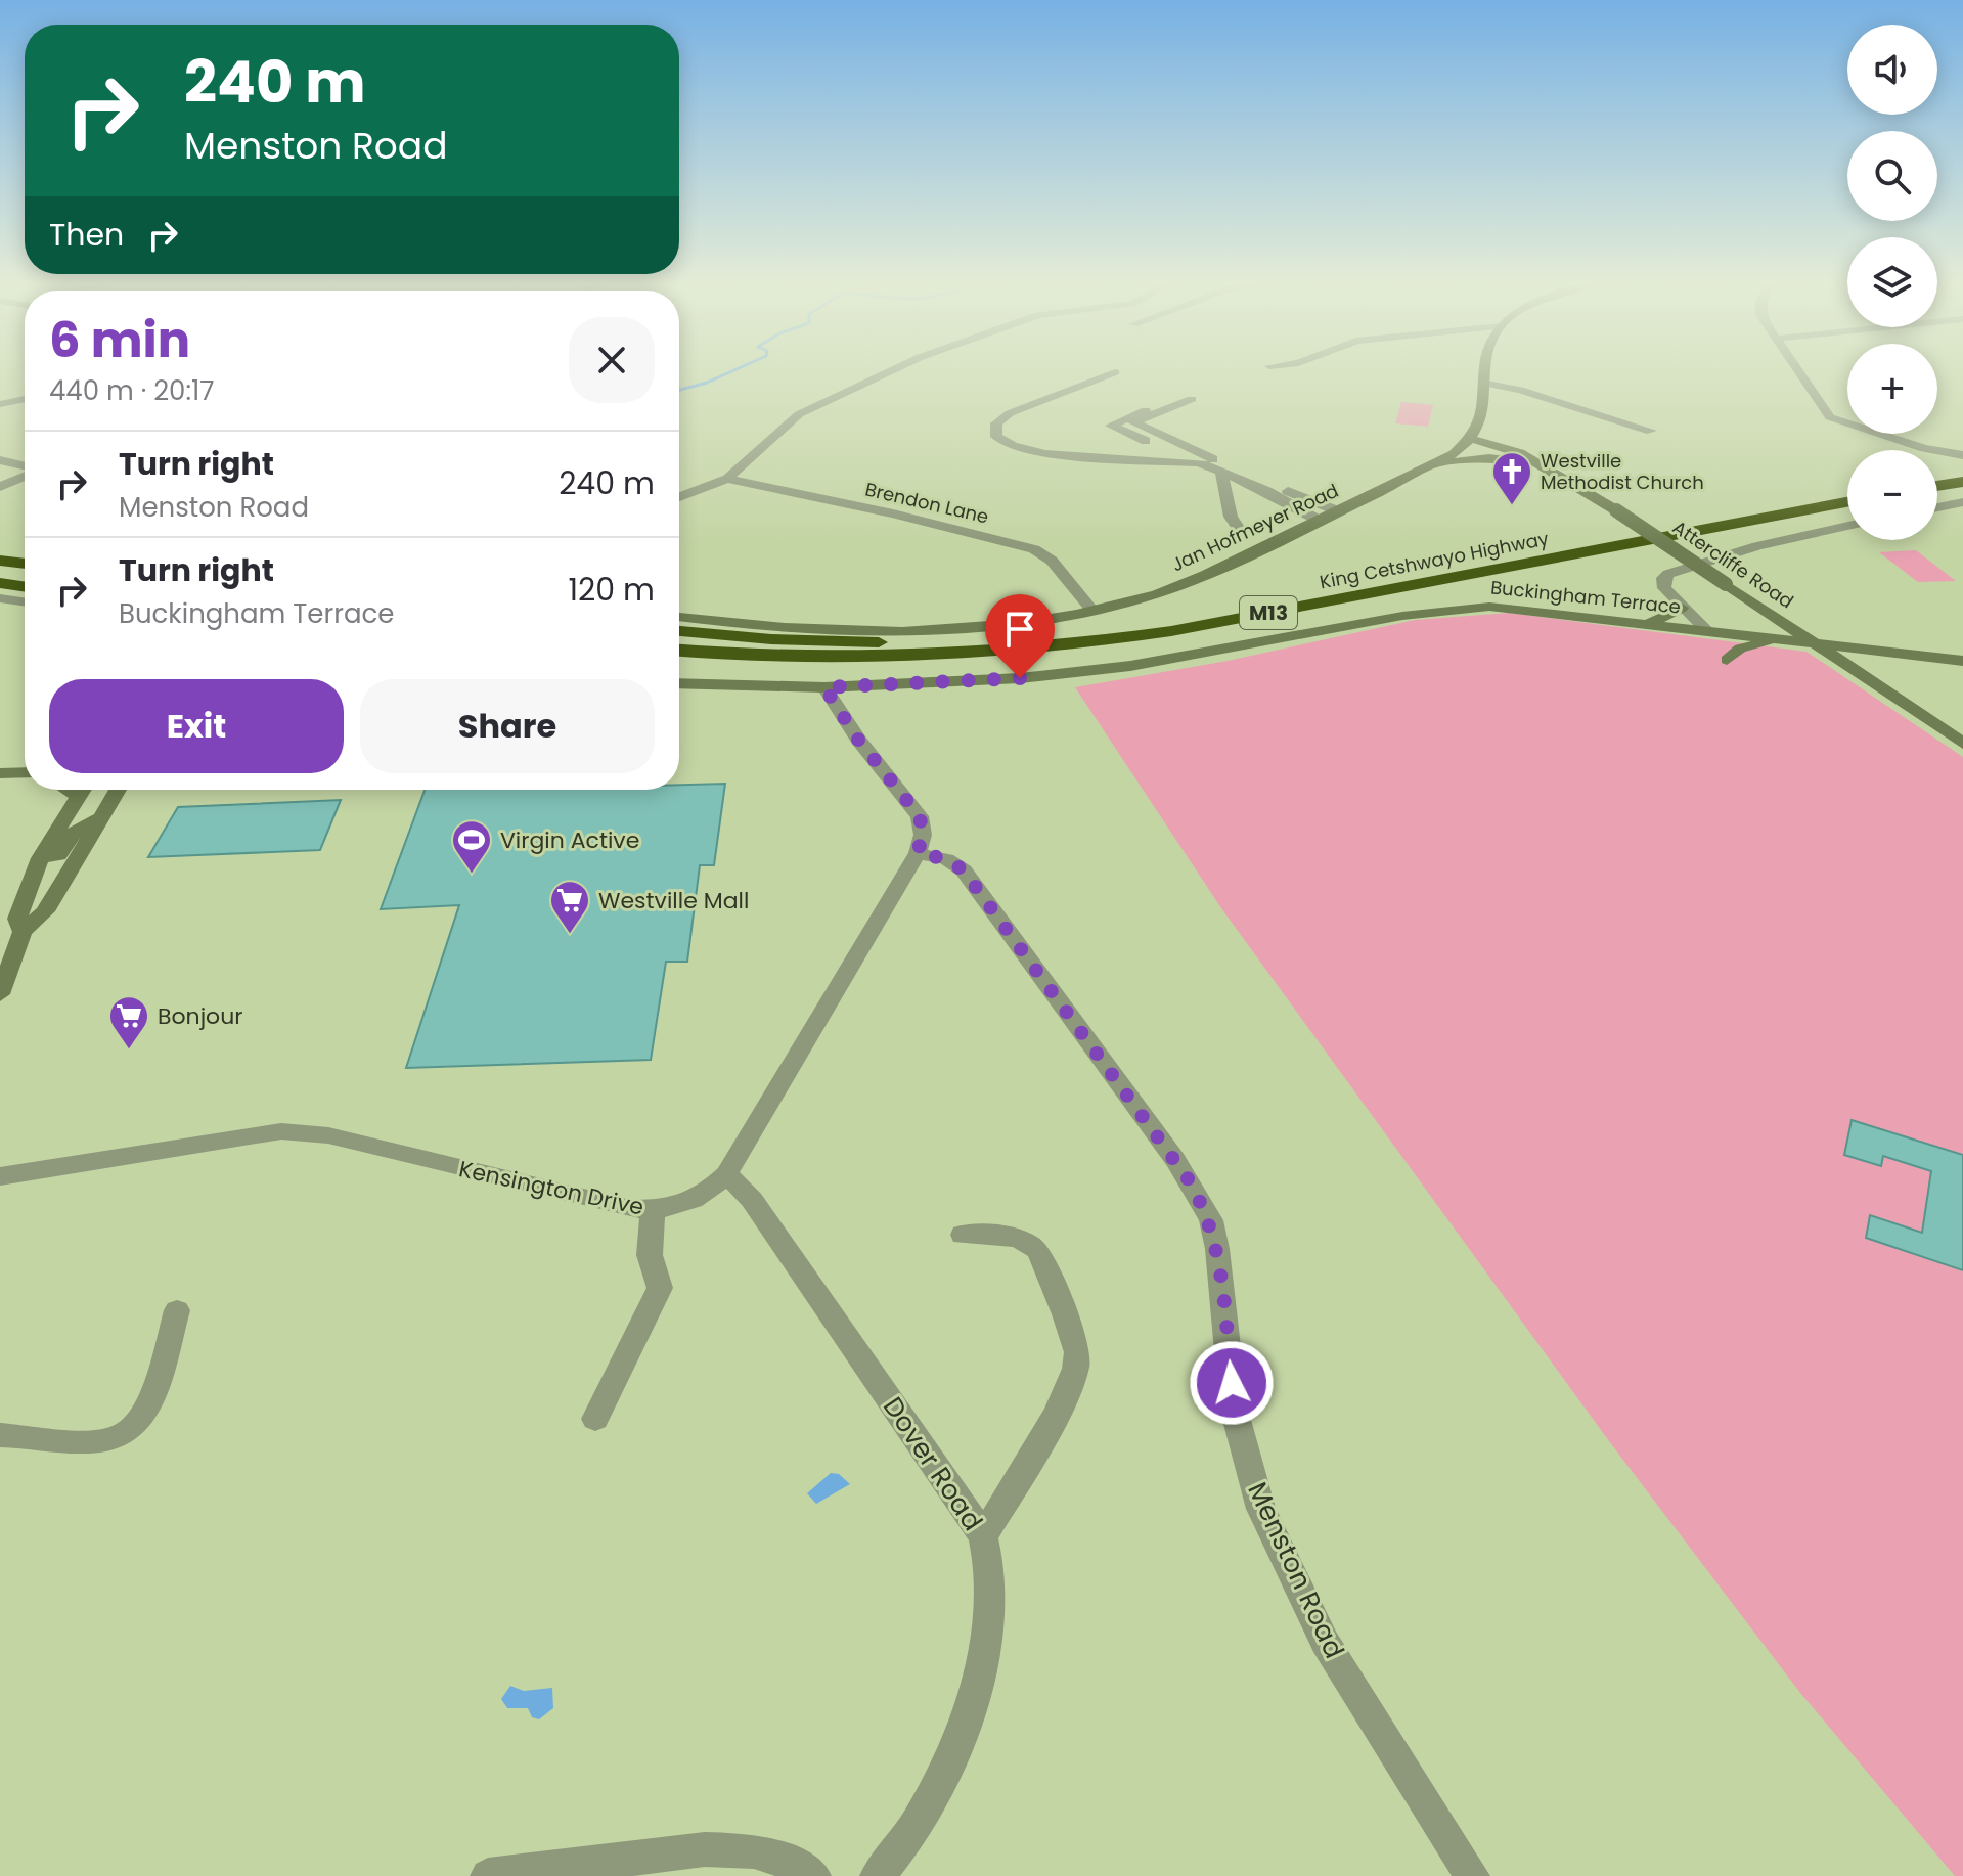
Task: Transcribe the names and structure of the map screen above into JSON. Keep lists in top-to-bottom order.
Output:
{
  "streets": {
    "highway": ["King Cetshwayo Highway", "M13"],
    "street": [
      "Brendon Lane",
      "Jan Hofmeyer Road",
      "Attercliffe Road",
      "Buckingham Terrace",
      "Kensington Drive",
      "Dover Road",
      "Menston Road"
    ]
  },
  "crossings": [
    ["Brendon Lane", "Jan Hofmeyer Road"],
    ["Jan Hofmeyer Road", "Attercliffe Road"],
    ["Attercliffe Road", "Buckingham Terrace"],
    ["Kensington Drive", "Dover Road"],
    ["Kensington Drive", "Menston Road"]
  ],
  "places": {
    "church": ["Westville Methodist Church"],
    "sports": ["Virgin Active"],
    "supermarket": ["Westville Mall", "Bonjour"]
  },
  "page": {
    "map_buttons": ["+", "−"],
    "turn": ["240 m", "Menston Road"],
    "then": "Then",
    "heading": ["6 min", "440 m · 20:17"],
    "list": [
      {
        "name": "Turn right",
        "note": "Menston Road",
        "value": "240 m"
      },
      {
        "name": "Turn right",
        "note": "Buckingham Terrace",
        "value": "120 m"
      }
    ],
    "buttons": ["Exit", "Share"]
  }
}
